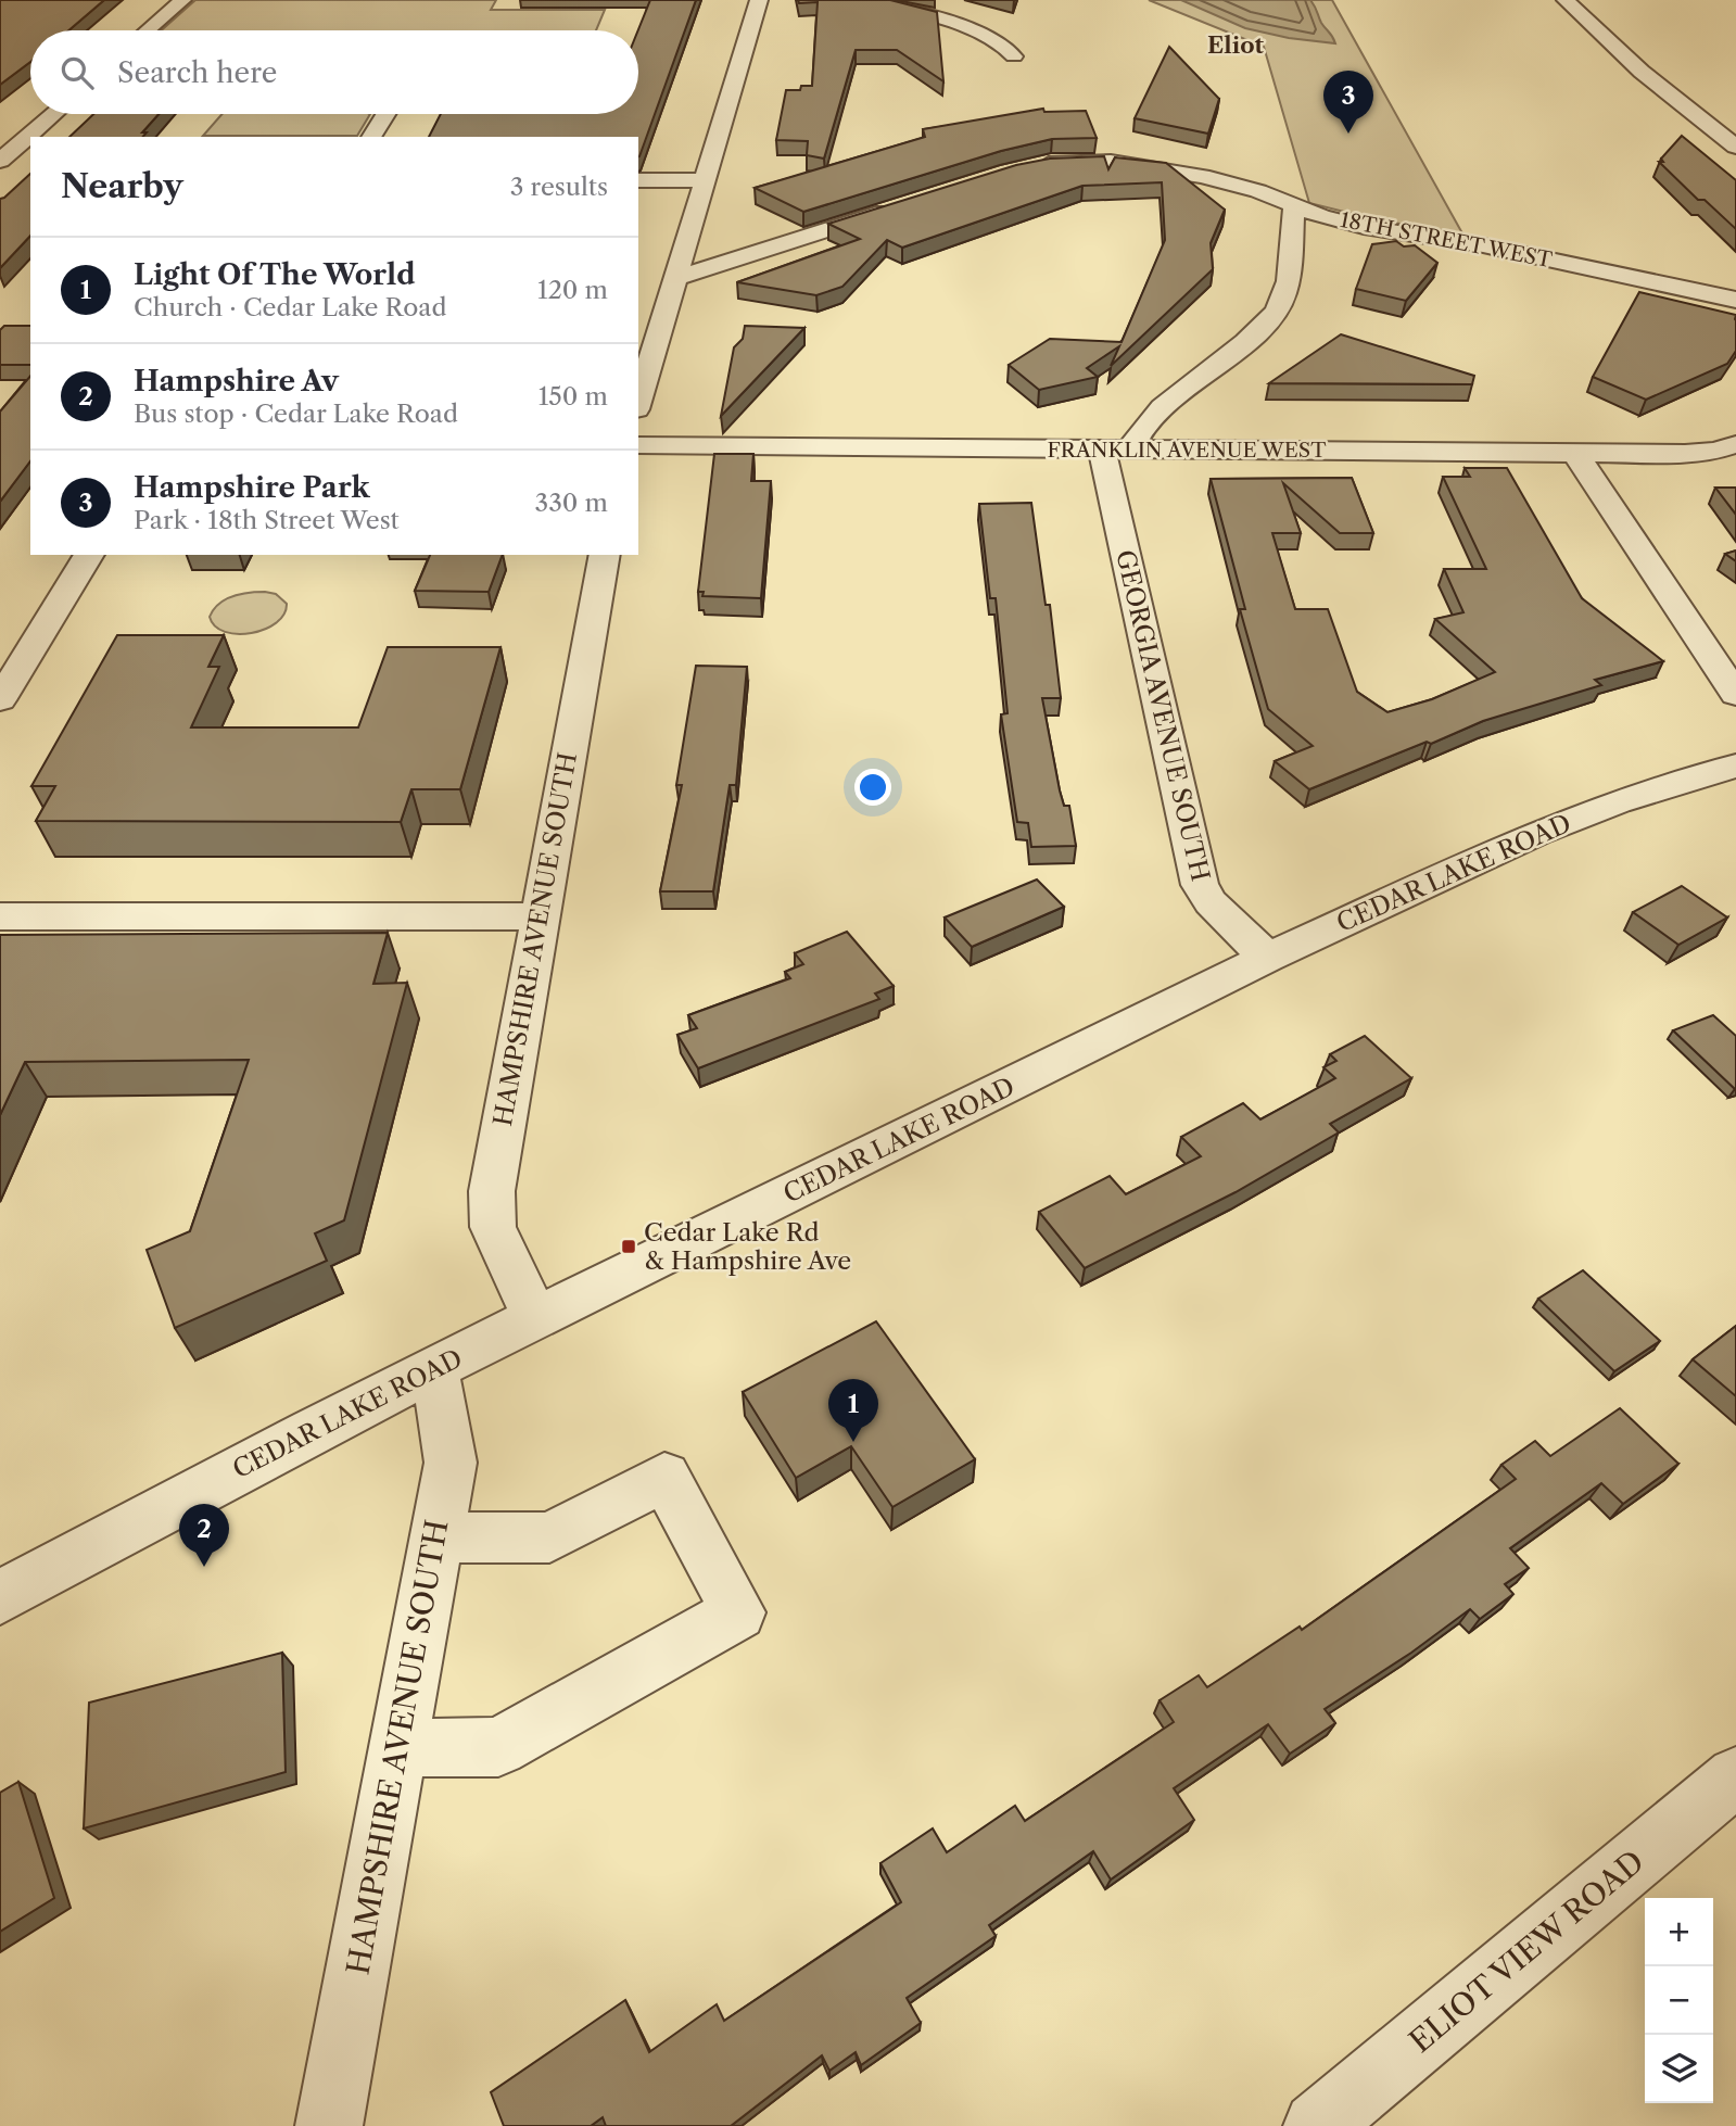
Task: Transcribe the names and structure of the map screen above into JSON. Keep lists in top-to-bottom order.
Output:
{
  "streets": {
    "street": [
      "18TH STREET WEST",
      "FRANKLIN AVENUE WEST",
      "GEORGIA AVENUE SOUTH",
      "CEDAR LAKE ROAD",
      "HAMPSHIRE AVENUE SOUTH",
      "ELIOT VIEW ROAD"
    ]
  },
  "crossings": [
    ["FRANKLIN AVENUE WEST", "GEORGIA AVENUE SOUTH"],
    ["GEORGIA AVENUE SOUTH", "CEDAR LAKE ROAD"],
    ["CEDAR LAKE ROAD", "HAMPSHIRE AVENUE SOUTH"]
  ],
  "districts": ["Eliot"],
  "places": {
    "transit": ["Cedar Lake Rd & Hampshire Ave"]
  },
  "page": {
    "search": "Search here",
    "pins": ["3", "1", "2"],
    "heading": ["Nearby", "3 results"],
    "list": [
      {
        "mark": "1",
        "name": "Light Of The World",
        "note": "Church · Cedar Lake Road",
        "value": "120 m"
      },
      {
        "mark": "2",
        "name": "Hampshire Av",
        "note": "Bus stop · Cedar Lake Road",
        "value": "150 m"
      },
      {
        "mark": "3",
        "name": "Hampshire Park",
        "note": "Park · 18th Street West",
        "value": "330 m"
      }
    ],
    "map_buttons": ["+", "−"]
  }
}
